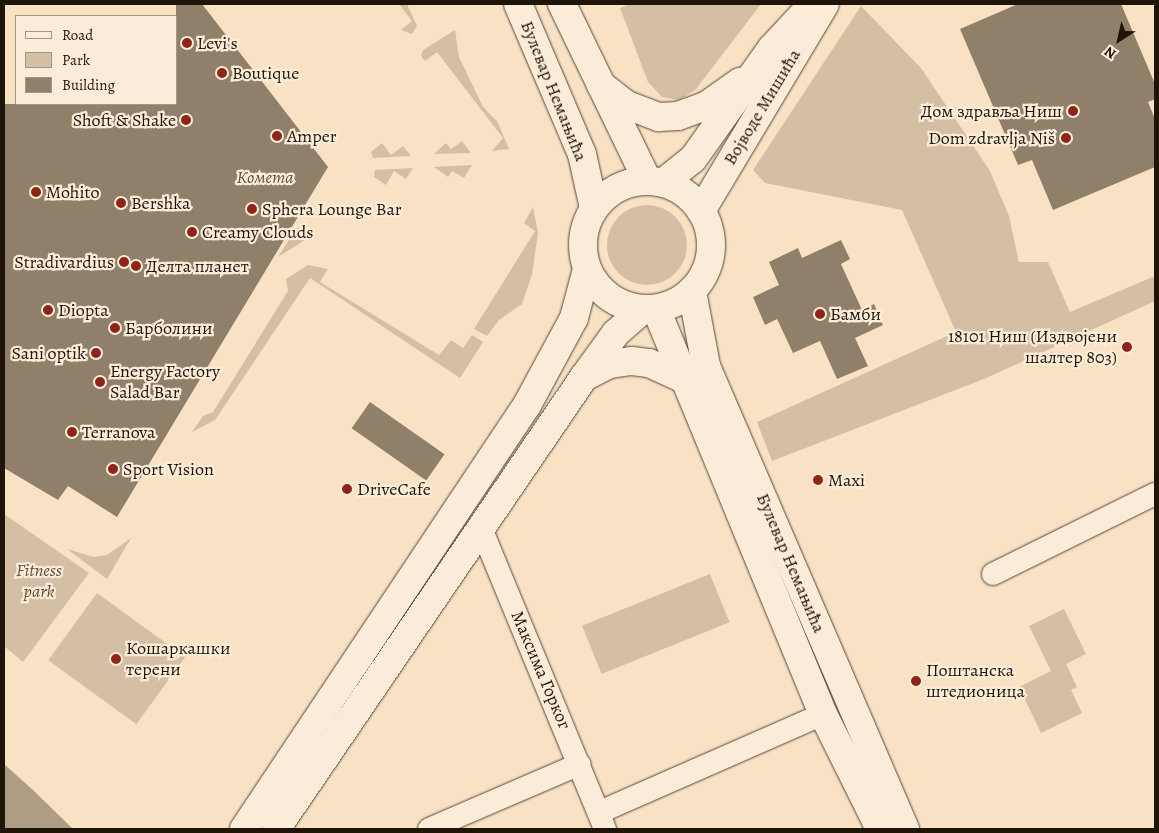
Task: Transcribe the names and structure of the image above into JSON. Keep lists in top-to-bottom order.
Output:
{
  "streets": {
    "street": ["Булевар Немањића", "Војводе Мишића", "Максима Горког"]
  },
  "crossings": [
    ["Булевар Немањића", "Војводе Мишића"],
    ["Булевар Немањића", "Максима Горког"]
  ],
  "parks": ["Комета", "Fitness park"],
  "places": [
    "Levi's",
    "Boutique",
    "Дом здравља Ниш",
    "Shoft & Shake",
    "Amper",
    "Dom zdravlja Niš",
    "Mohito",
    "Bershka",
    "Sphera Lounge Bar",
    "Creamy Clouds",
    "Stradivardius",
    "Делта планет",
    "Diopta",
    "Бамби",
    "Барболини",
    "18101 Ниш (Издвојени шалтер 803)",
    "Sani optik",
    "Energy Factory Salad Bar",
    "Terranova",
    "Sport Vision",
    "Maxi",
    "DriveCafe",
    "Кошаркашки терени",
    "Поштанска штедионица"
  ],
  "legend": ["Road", "Park", "Building"],
  "north": "bottom left"
}
